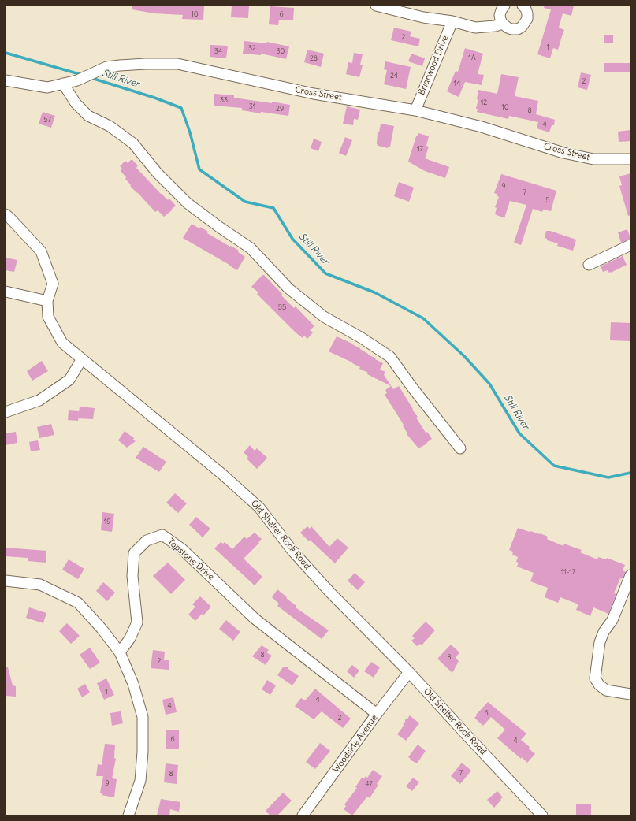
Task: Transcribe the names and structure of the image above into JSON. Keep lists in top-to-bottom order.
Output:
{
  "streets": {
    "street": [
      "Briarwood Drive",
      "Cross Street",
      "Old Shelter Rock Road",
      "Topstone Drive",
      "Woodside Avenue"
    ]
  },
  "crossings": [
    ["Briarwood Drive", "Cross Street"],
    ["Old Shelter Rock Road", "Woodside Avenue"],
    ["Topstone Drive", "Woodside Avenue"]
  ],
  "water": ["Still River"],
  "house_numbers": [
    "10",
    "6",
    "2",
    "1",
    "32",
    "34",
    "30",
    "1A",
    "28",
    "24",
    "2",
    "14",
    "33",
    "12",
    "31",
    "10",
    "29",
    "8",
    "57",
    "4",
    "17",
    "9",
    "7",
    "5",
    "55",
    "19",
    "11-17",
    "8",
    "8",
    "2",
    "1",
    "4",
    "4",
    "6",
    "2",
    "6",
    "4",
    "7",
    "8",
    "9",
    "47"
  ]
}
